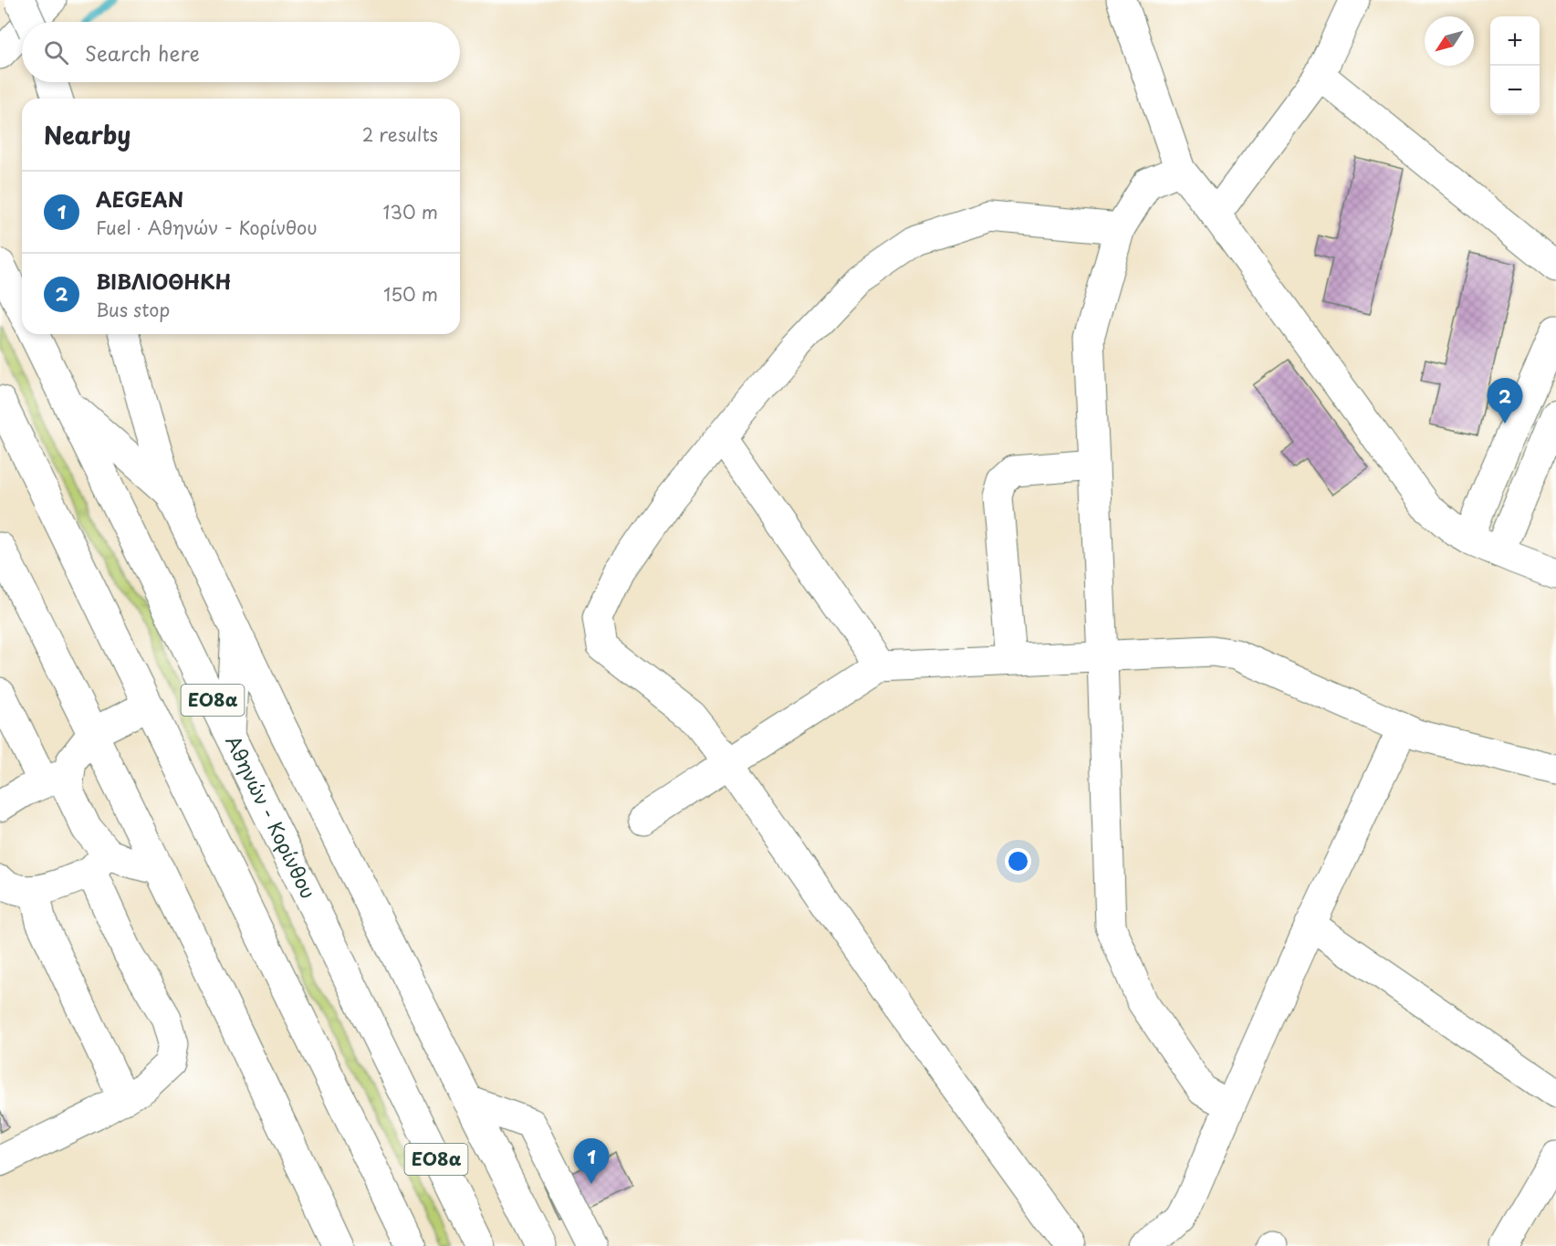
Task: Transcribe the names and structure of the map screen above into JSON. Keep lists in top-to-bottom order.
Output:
{
  "streets": {
    "main road": ["ΕΟ8α", "Αθηνών - Κορίνθου"]
  },
  "north": "bottom left",
  "page": {
    "map_buttons": ["+", "−"],
    "search": "Search here",
    "heading": ["Nearby", "2 results"],
    "list": [
      {
        "mark": "1",
        "name": "AEGEAN",
        "note": "Fuel · Αθηνών - Κορίνθου",
        "value": "130 m"
      },
      {
        "mark": "2",
        "name": "ΒΙΒΛΙΟΘΗΚΗ",
        "note": "Bus stop",
        "value": "150 m"
      }
    ],
    "pins": ["2", "1"]
  }
}
